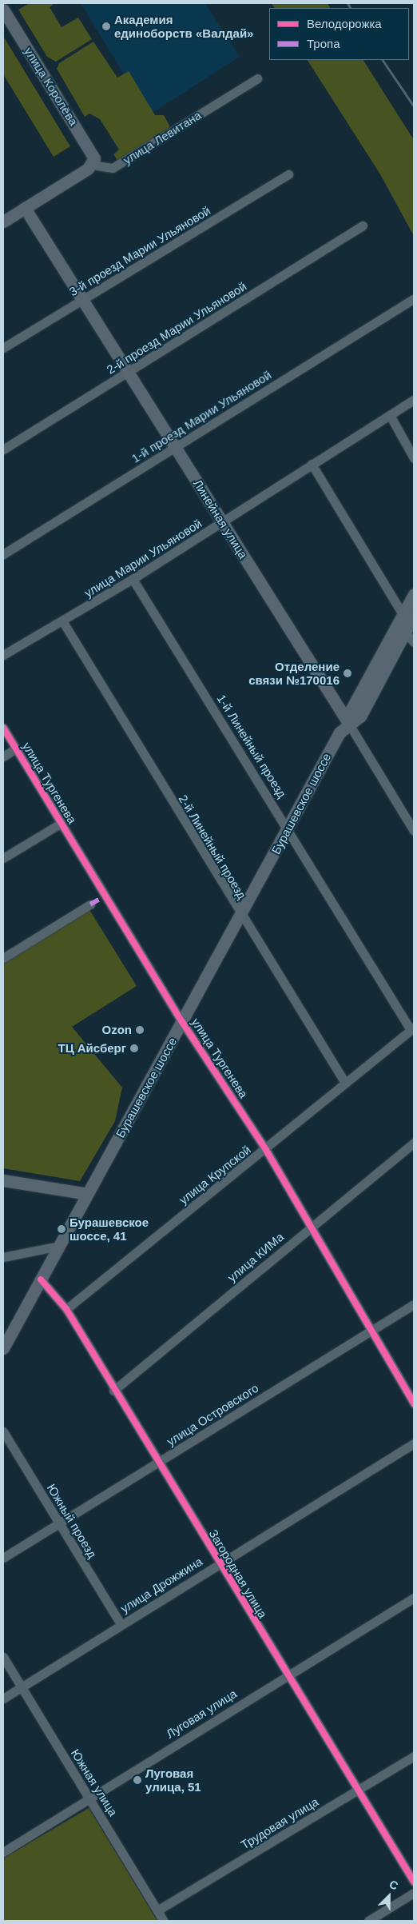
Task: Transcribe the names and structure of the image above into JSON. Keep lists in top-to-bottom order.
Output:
{
  "streets": {
    "main road": ["улица Королёва", "Линейная улица", "Бурашевское шоссе"],
    "street": [
      "улица Левитана",
      "3-й проезд Марии Ульяновой",
      "2-й проезд Марии Ульяновой",
      "1-й проезд Марии Ульяновой",
      "улица Марии Ульяновой",
      "1-й Линейный проезд",
      "улица Тургенева",
      "2-й Линейный проезд",
      "улица Крупской",
      "улица КИМа",
      "улица Островского",
      "Южный проезд",
      "Загородная улица",
      "улица Дрожжина",
      "Луговая улица",
      "Южная улица",
      "Трудовая улица"
    ]
  },
  "crossings": [
    ["улица Королёва", "улица Левитана"],
    ["3-й проезд Марии Ульяновой", "Линейная улица"],
    ["2-й проезд Марии Ульяновой", "Линейная улица"],
    ["1-й проезд Марии Ульяновой", "Линейная улица"],
    ["Линейная улица", "улица Марии Ульяновой"],
    ["Линейная улица", "Бурашевское шоссе"],
    ["улица Марии Ульяновой", "1-й Линейный проезд"],
    ["улица Марии Ульяновой", "2-й Линейный проезд"],
    ["1-й Линейный проезд", "Бурашевское шоссе"],
    ["1-й Линейный проезд", "улица Крупской"],
    ["улица Тургенева", "Бурашевское шоссе"],
    ["улица Тургенева", "улица Крупской"],
    ["улица Тургенева", "улица КИМа"],
    ["улица Тургенева", "улица Островского"],
    ["Бурашевское шоссе", "2-й Линейный проезд"],
    ["Бурашевское шоссе", "Загородная улица"],
    ["2-й Линейный проезд", "улица Крупской"],
    ["улица Крупской", "Загородная улица"],
    ["улица КИМа", "Загородная улица"],
    ["улица Островского", "Южный проезд"],
    ["улица Островского", "Загородная улица"],
    ["Южный проезд", "улица Дрожжина"],
    ["Загородная улица", "улица Дрожжина"],
    ["Загородная улица", "Луговая улица"],
    ["Загородная улица", "Трудовая улица"],
    ["улица Дрожжина", "Южная улица"],
    ["Луговая улица", "Южная улица"],
    ["Южная улица", "Трудовая улица"]
  ],
  "places": [
    "Академия единоборств «Валдай»",
    "Отделение связи №170016",
    "Ozon",
    "ТЦ Айсберг",
    "Бурашевское шоссе, 41",
    "Луговая улица, 51"
  ],
  "legend": ["Велодорожка", "Тропа"],
  "north": "top right"
}
